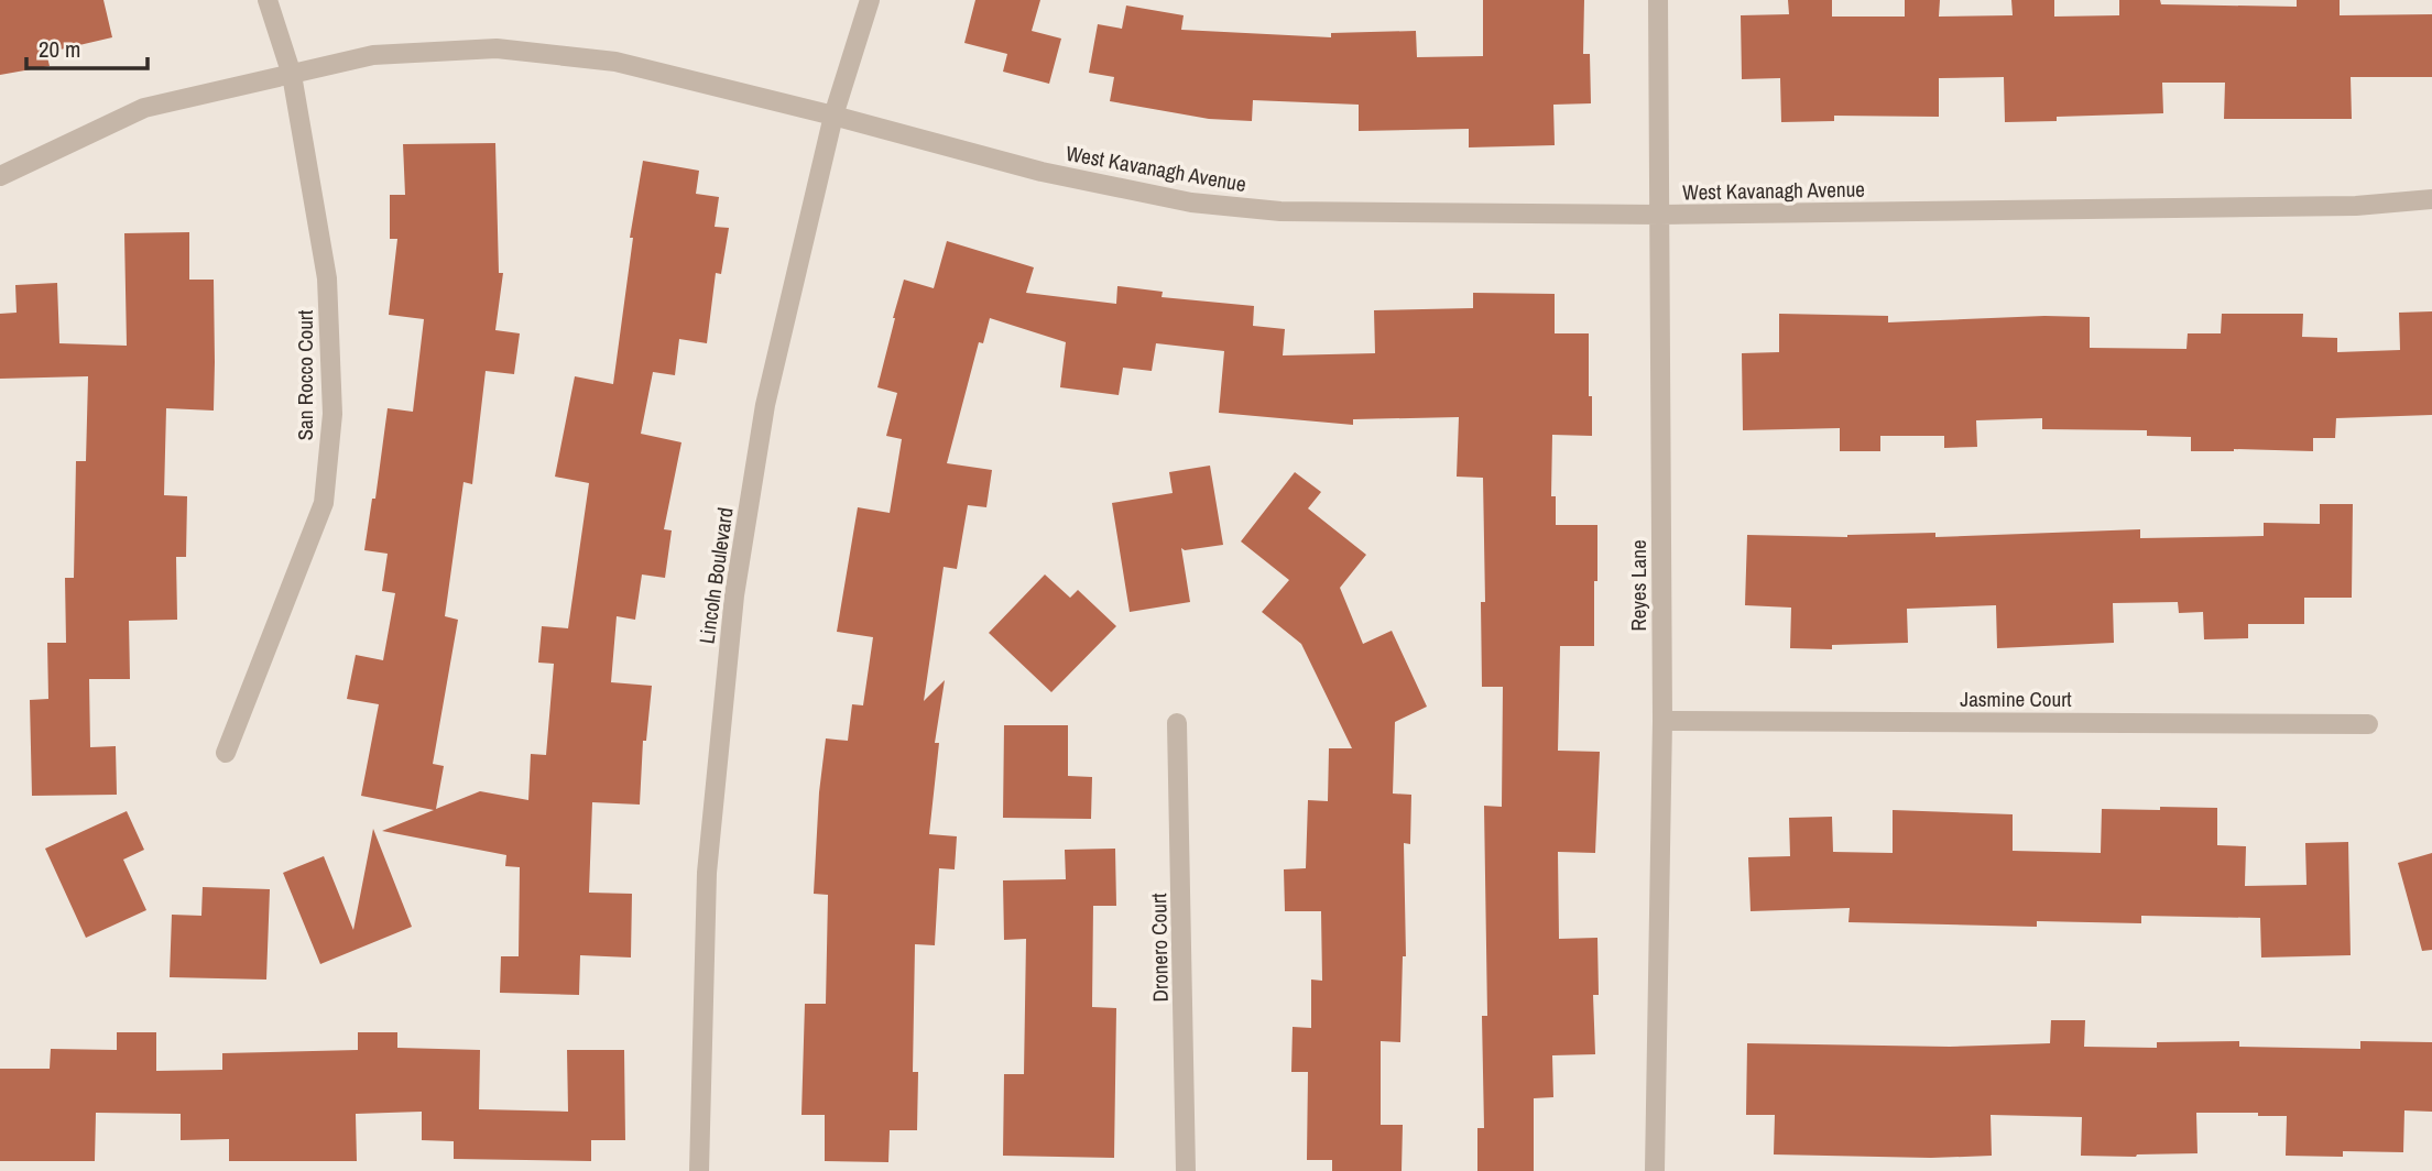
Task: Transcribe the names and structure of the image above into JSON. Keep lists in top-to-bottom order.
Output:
{
  "streets": {
    "street": [
      "West Kavanagh Avenue",
      "San Rocco Court",
      "Lincoln Boulevard",
      "Reyes Lane",
      "Jasmine Court",
      "Dronero Court"
    ]
  },
  "crossings": [
    ["West Kavanagh Avenue", "San Rocco Court"],
    ["West Kavanagh Avenue", "Lincoln Boulevard"],
    ["West Kavanagh Avenue", "Reyes Lane"],
    ["Reyes Lane", "Jasmine Court"]
  ],
  "scale_bar": "20 m"
}
